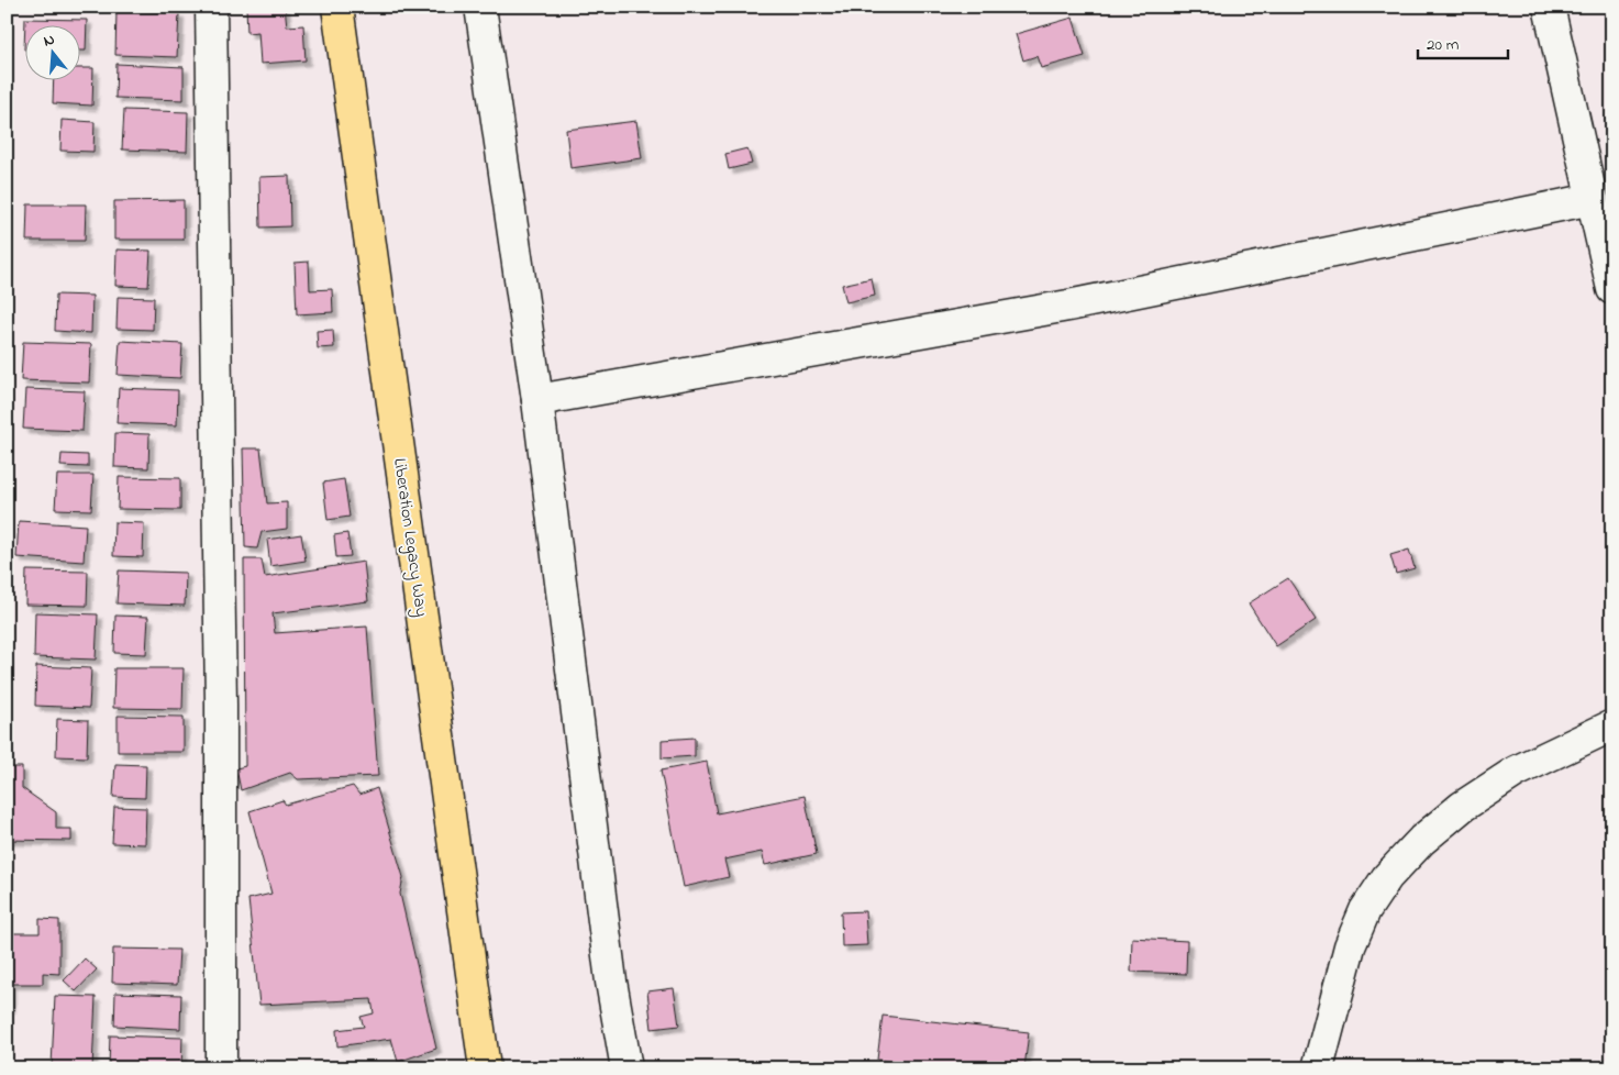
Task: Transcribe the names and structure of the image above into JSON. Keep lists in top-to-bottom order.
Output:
{
  "streets": {
    "main road": ["Liberation Legacy Way"]
  },
  "scale_bar": "20 m",
  "north": "top"
}
